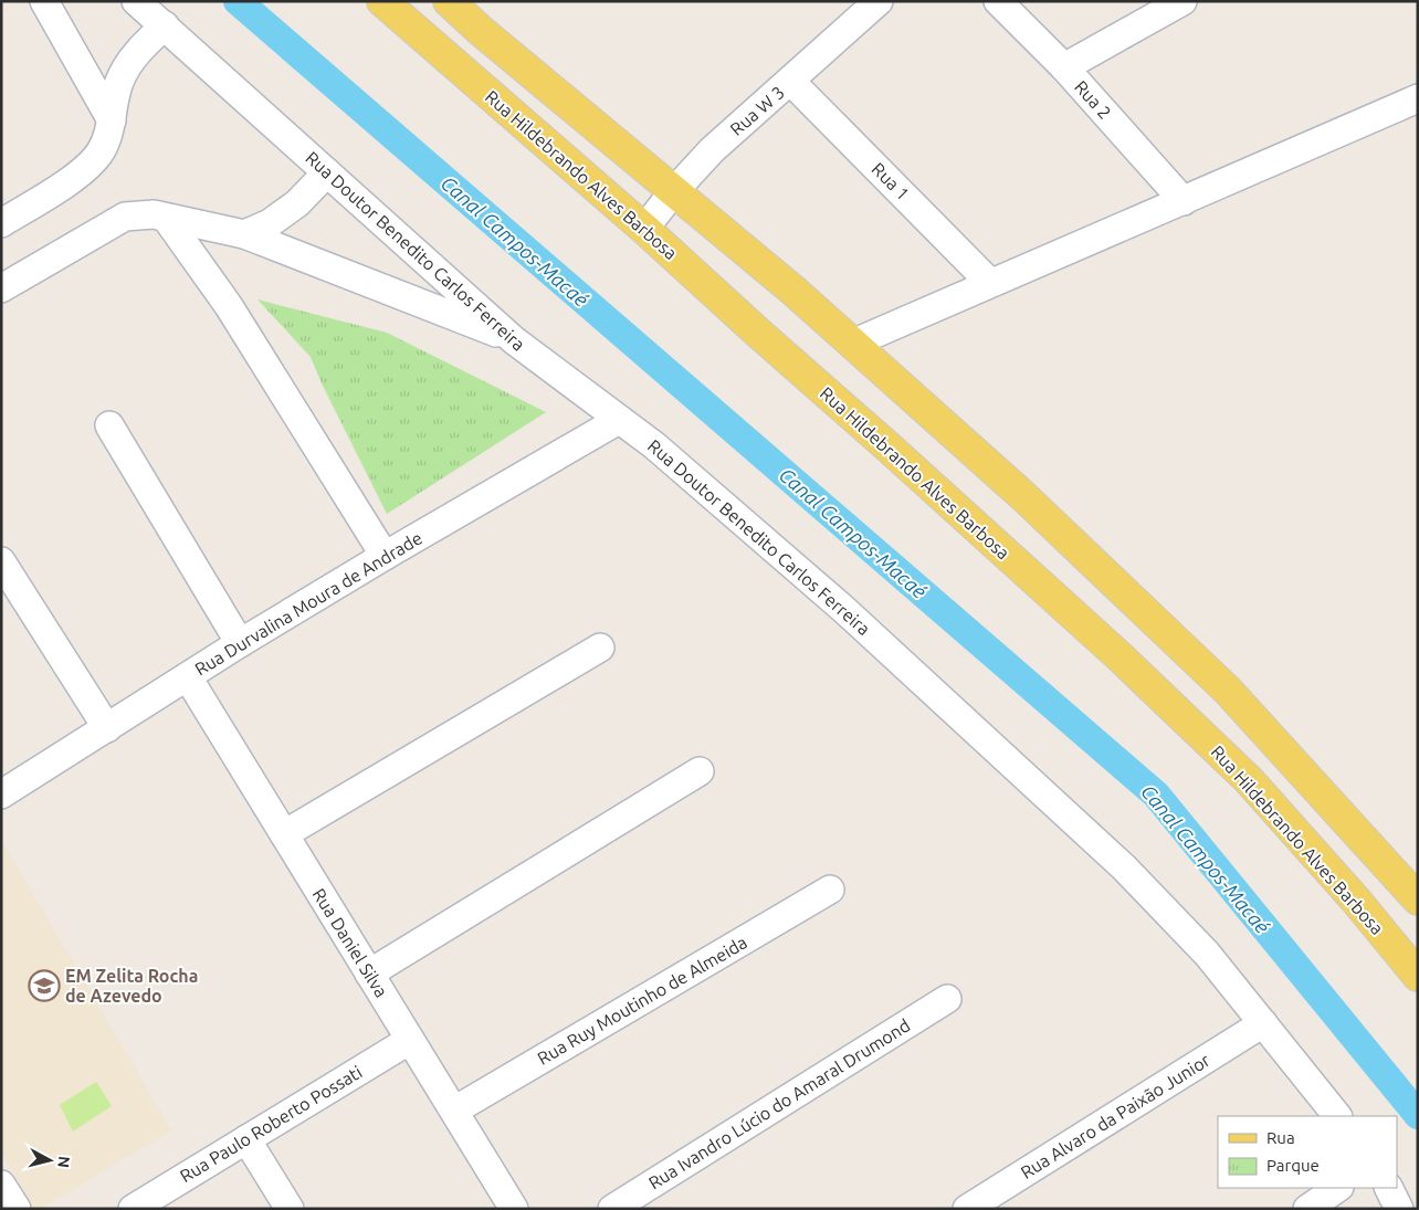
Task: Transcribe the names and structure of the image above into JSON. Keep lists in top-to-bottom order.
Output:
{
  "streets": {
    "main road": ["Rua Hildebrando Alves Barbosa"],
    "street": [
      "Rua 2",
      "Rua W 3",
      "Rua 1",
      "Rua Doutor Benedito Carlos Ferreira",
      "Rua Durvalina Moura de Andrade",
      "Rua Daniel Silva",
      "Rua Ruy Moutinho de Almeida",
      "Rua Ivandro Lúcio do Amaral Drumond",
      "Rua Alvaro da Paixão Junior",
      "Rua Paulo Roberto Possati"
    ]
  },
  "crossings": [
    ["Rua W 3", "Rua Hildebrando Alves Barbosa"],
    ["Rua W 3", "Rua 1"],
    ["Rua Doutor Benedito Carlos Ferreira", "Rua Durvalina Moura de Andrade"],
    ["Rua Doutor Benedito Carlos Ferreira", "Rua Alvaro da Paixão Junior"],
    ["Rua Durvalina Moura de Andrade", "Rua Daniel Silva"],
    ["Rua Daniel Silva", "Rua Ruy Moutinho de Almeida"],
    ["Rua Daniel Silva", "Rua Paulo Roberto Possati"]
  ],
  "water": ["Canal Campos-Macaé"],
  "places": {
    "school or university": ["EM Zelita Rocha de Azevedo"]
  },
  "legend": ["Rua", "Parque"],
  "north": "right"
}
